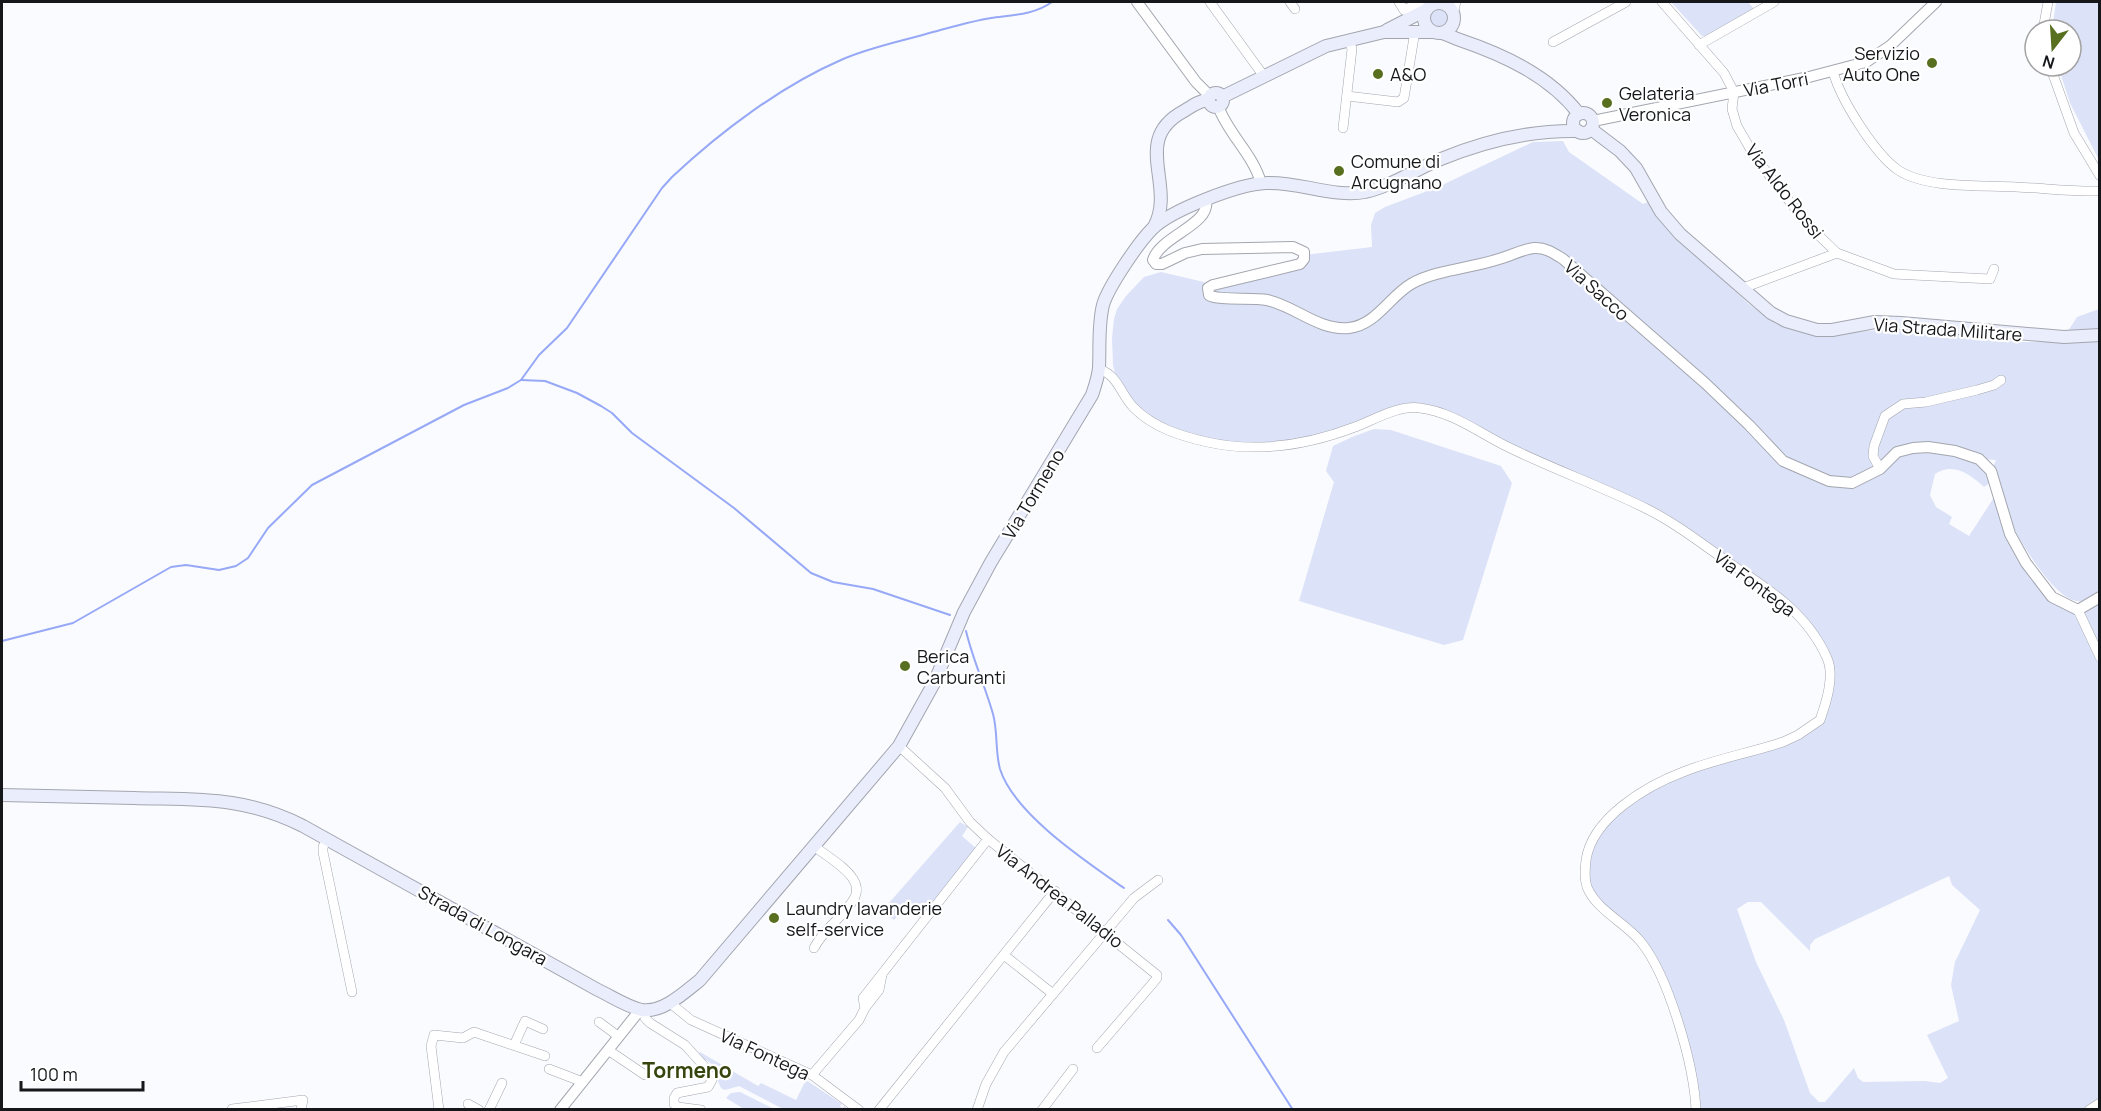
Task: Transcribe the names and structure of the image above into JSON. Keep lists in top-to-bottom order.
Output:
{
  "streets": {
    "main road": ["Via Strada Militare", "Via Tormeno", "Strada di Longara"],
    "street": [
      "Via Torri",
      "Via Aldo Rossi",
      "Via Sacco",
      "Via Fontega",
      "Via Andrea Palladio"
    ]
  },
  "crossings": [
    ["Via Torri", "Via Aldo Rossi"],
    ["Via Torri", "Via Strada Militare"],
    ["Via Aldo Rossi", "Via Strada Militare"],
    ["Via Sacco", "Via Tormeno"],
    ["Via Tormeno", "Via Fontega"],
    ["Via Tormeno", "Via Andrea Palladio"],
    ["Via Tormeno", "Strada di Longara"]
  ],
  "districts": ["Tormeno"],
  "places": [
    "Servizio Auto One",
    "A&O",
    "Gelateria Veronica",
    "Comune di Arcugnano",
    "Berica Carburanti",
    "Laundry lavanderie self-service"
  ],
  "scale_bar": "100 m",
  "north": "bottom"
}
